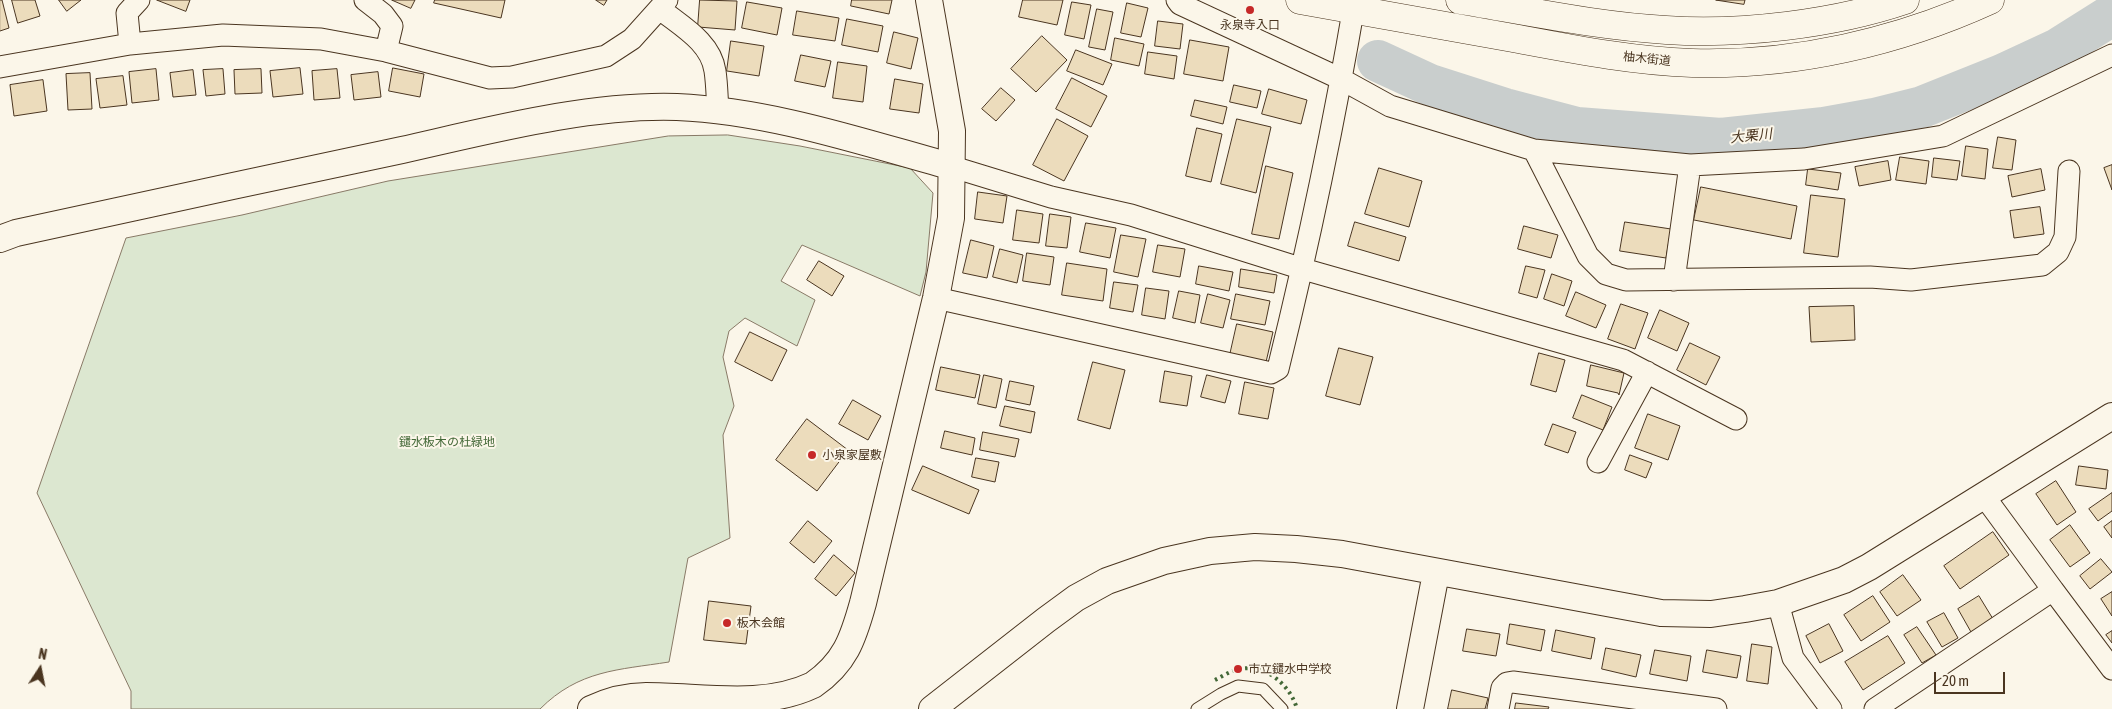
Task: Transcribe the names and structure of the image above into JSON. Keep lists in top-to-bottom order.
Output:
{
  "streets": {
    "main road": ["柚木街道"]
  },
  "water": ["大栗川"],
  "parks": ["鑓水板木の杜緑地"],
  "places": [
    "永泉寺入口",
    "小泉家屋敷",
    "板木会館",
    "市立鑓水中学校"
  ],
  "scale_bar": "20 m",
  "north": "top"
}
